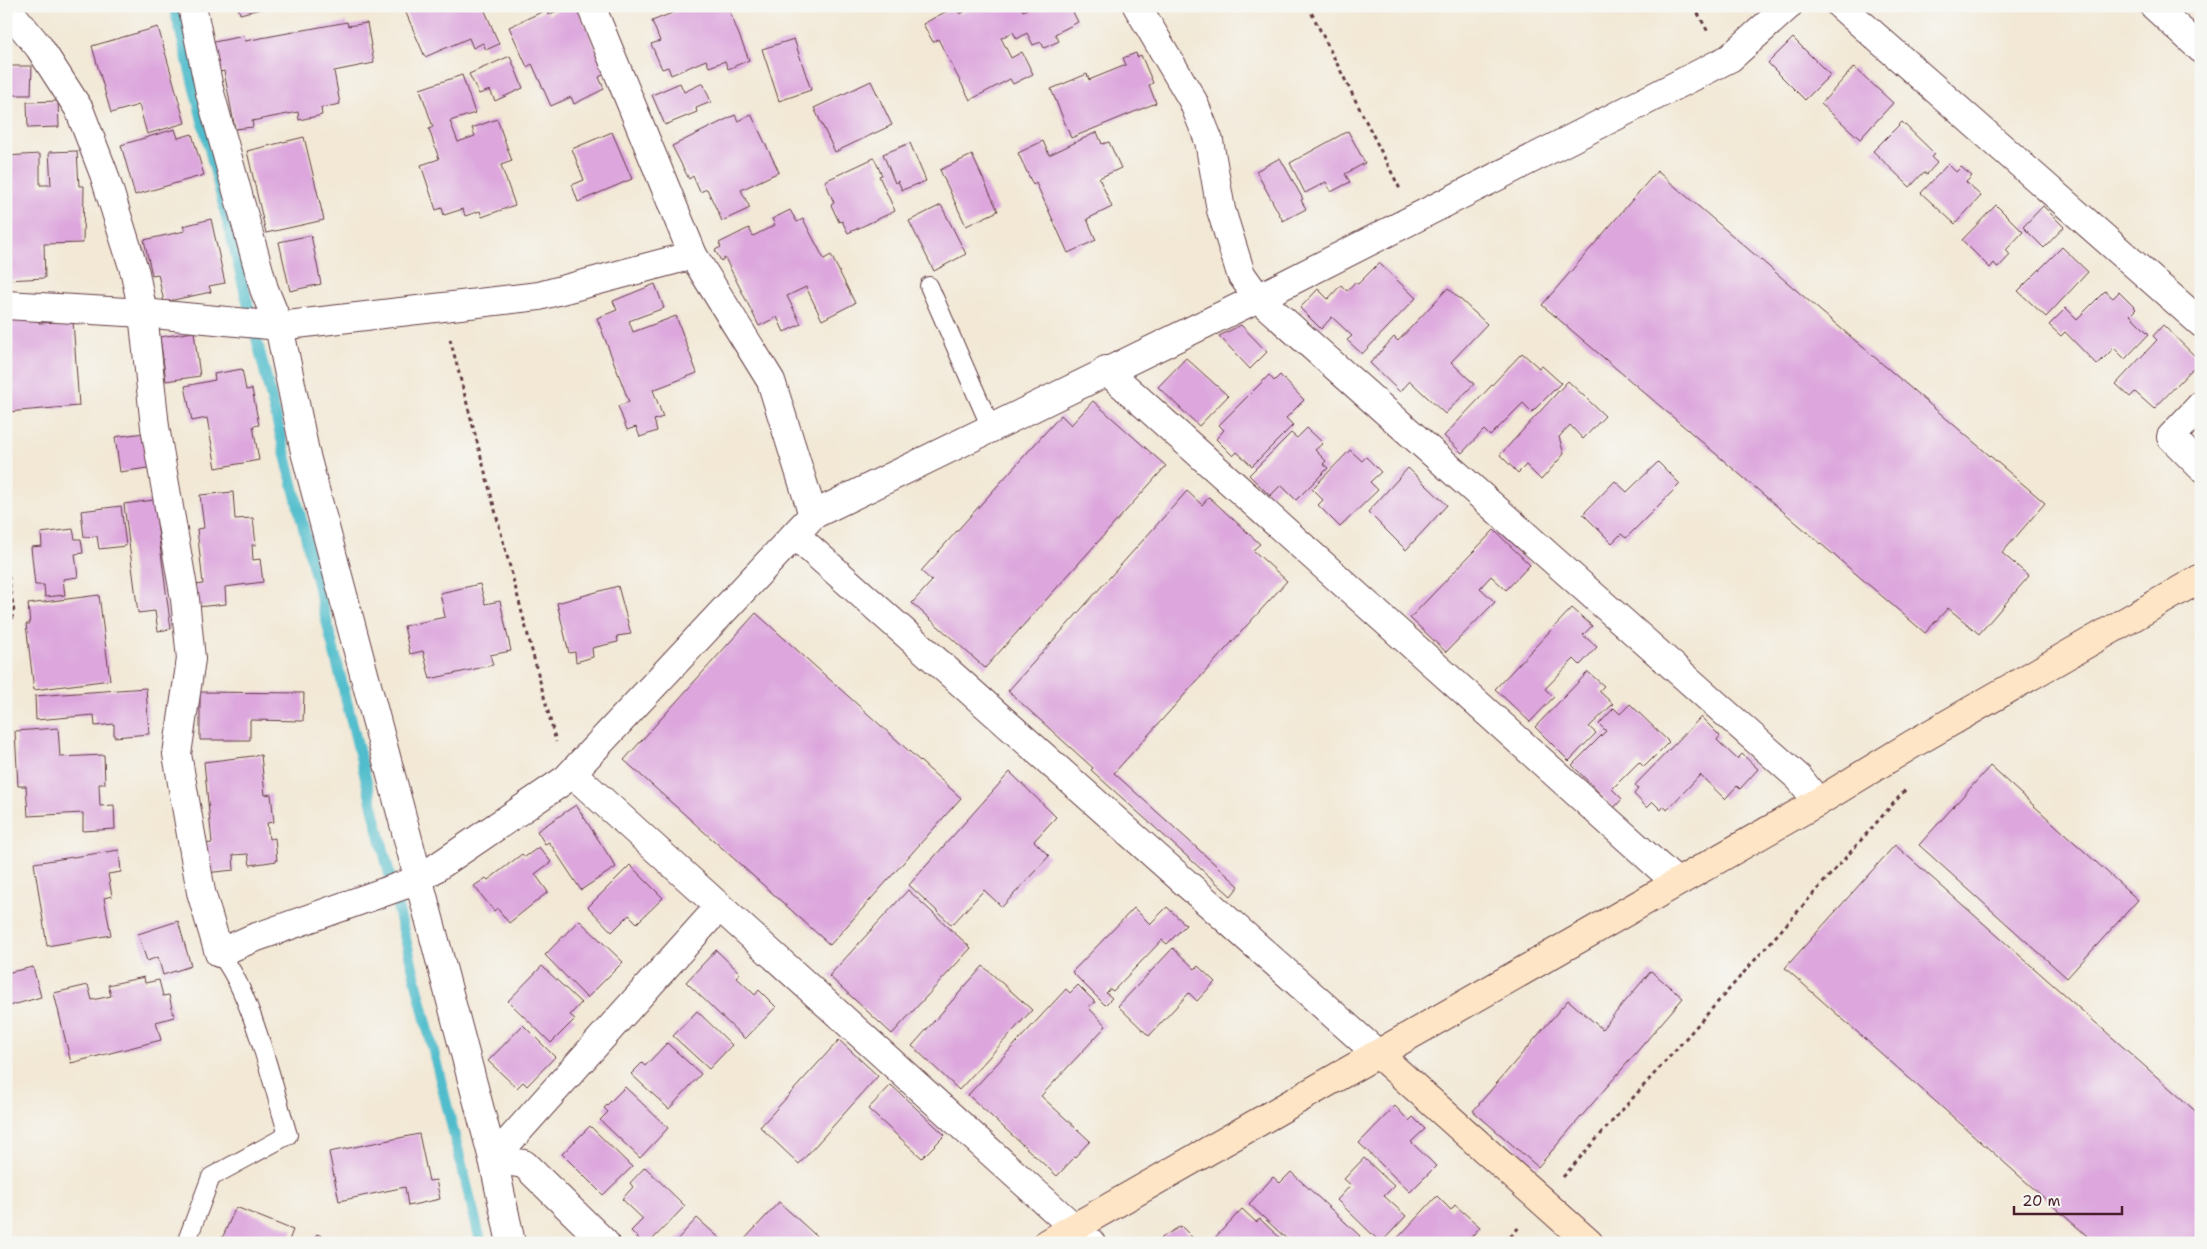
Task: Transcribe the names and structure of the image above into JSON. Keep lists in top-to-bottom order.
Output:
{
  "scale_bar": "20 m"
}
